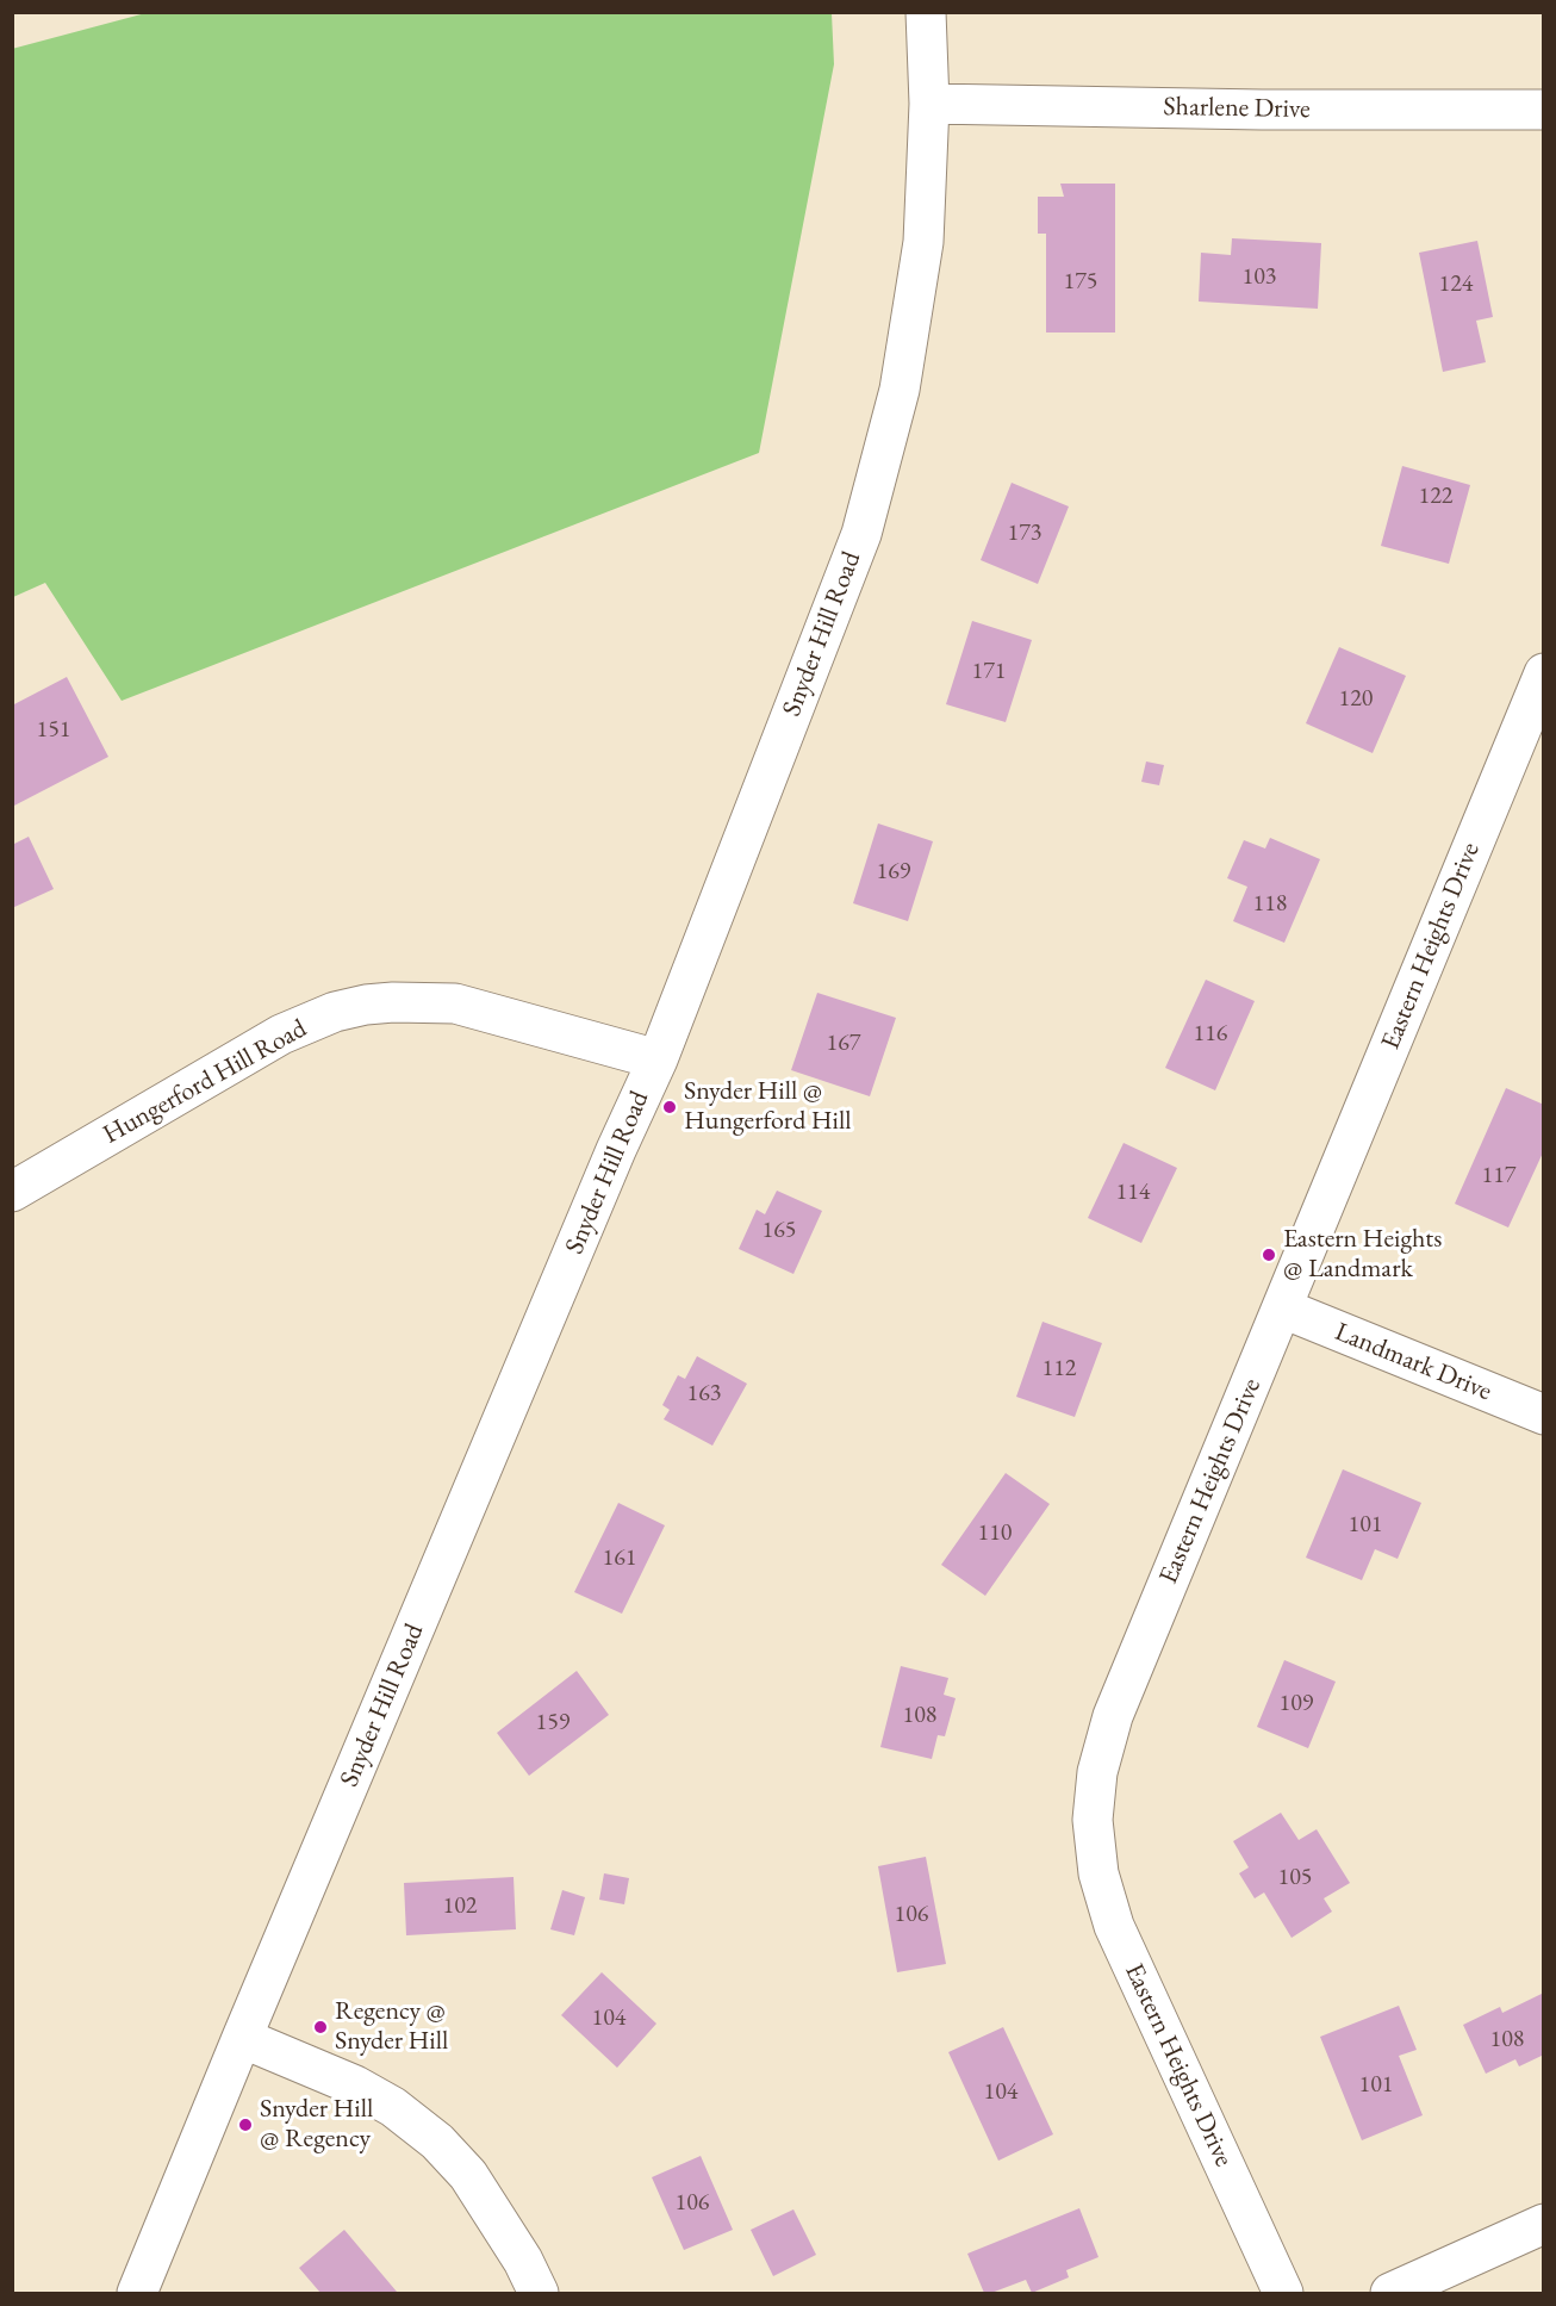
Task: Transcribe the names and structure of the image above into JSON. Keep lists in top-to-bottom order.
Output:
{
  "streets": {
    "street": [
      "Sharlene Drive",
      "Snyder Hill Road",
      "Eastern Heights Drive",
      "Hungerford Hill Road",
      "Landmark Drive"
    ]
  },
  "crossings": [
    ["Sharlene Drive", "Snyder Hill Road"],
    ["Snyder Hill Road", "Hungerford Hill Road"],
    ["Eastern Heights Drive", "Landmark Drive"]
  ],
  "places": [
    "Snyder Hill @ Hungerford Hill",
    "Eastern Heights @ Landmark",
    "Regency @ Snyder Hill",
    "Snyder Hill @ Regency"
  ],
  "house_numbers": [
    "103",
    "175",
    "124",
    "122",
    "173",
    "171",
    "120",
    "151",
    "169",
    "118",
    "116",
    "167",
    "117",
    "114",
    "165",
    "112",
    "163",
    "101",
    "110",
    "161",
    "109",
    "108",
    "159",
    "105",
    "102",
    "106",
    "104",
    "108",
    "101",
    "104",
    "106"
  ]
}
